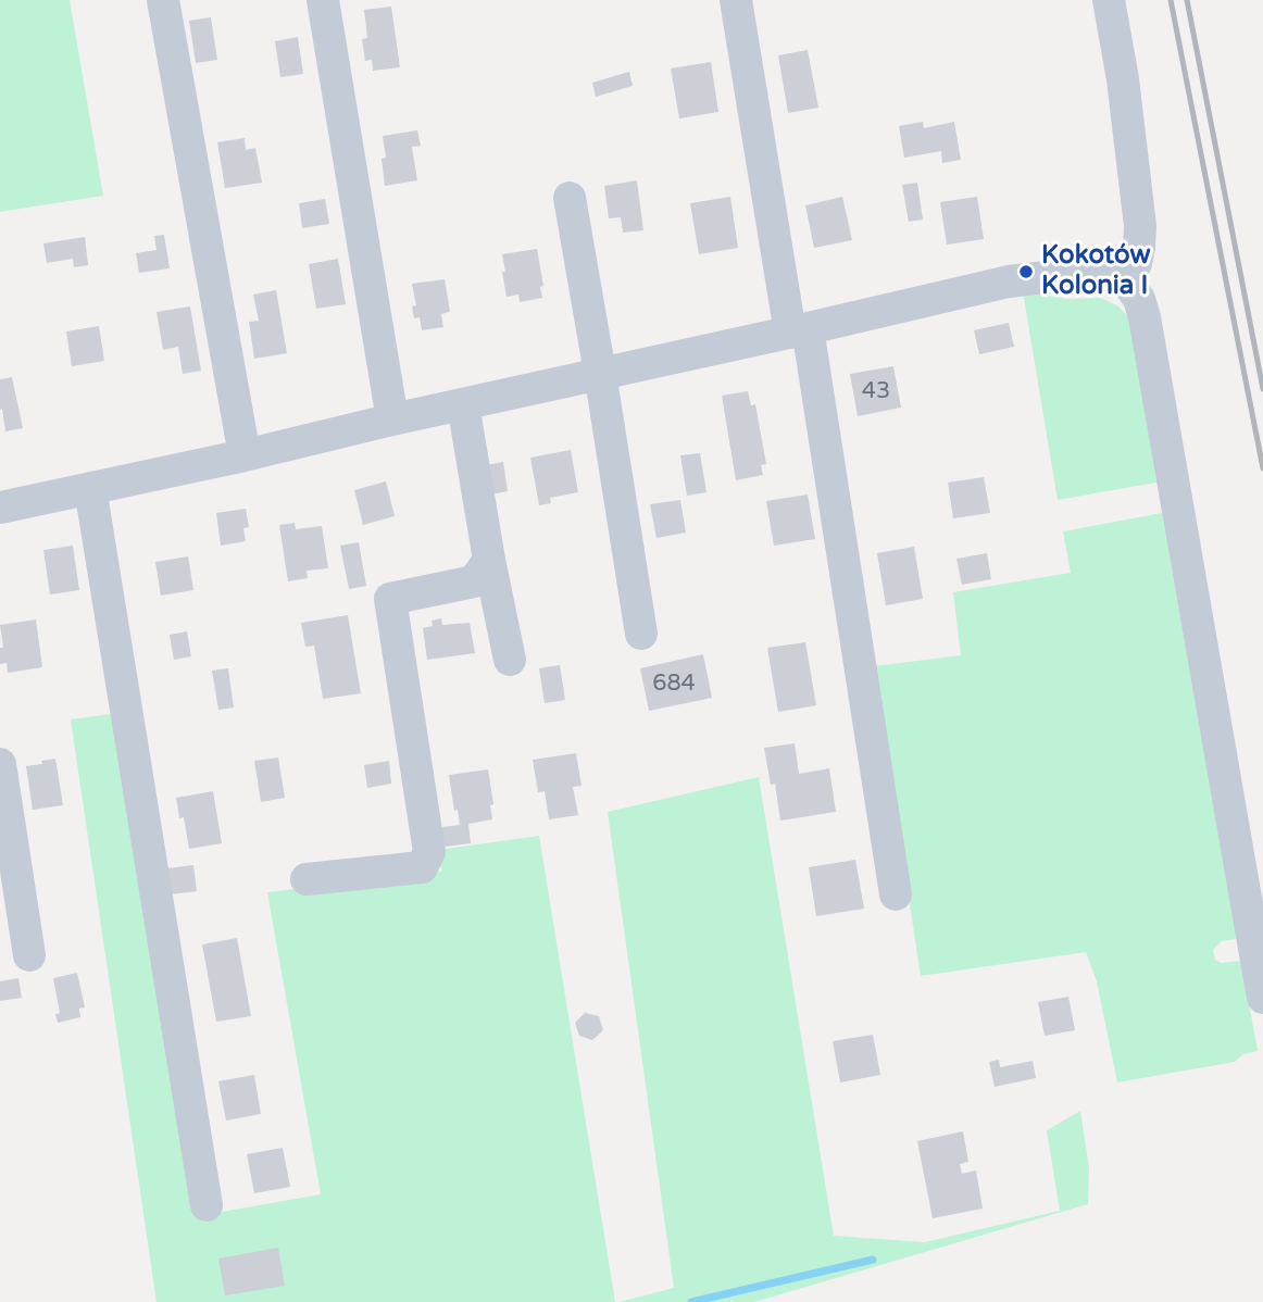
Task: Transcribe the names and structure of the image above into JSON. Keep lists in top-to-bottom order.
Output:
{
  "places": ["Kokotów Kolonia I"],
  "house_numbers": ["43", "684"]
}
